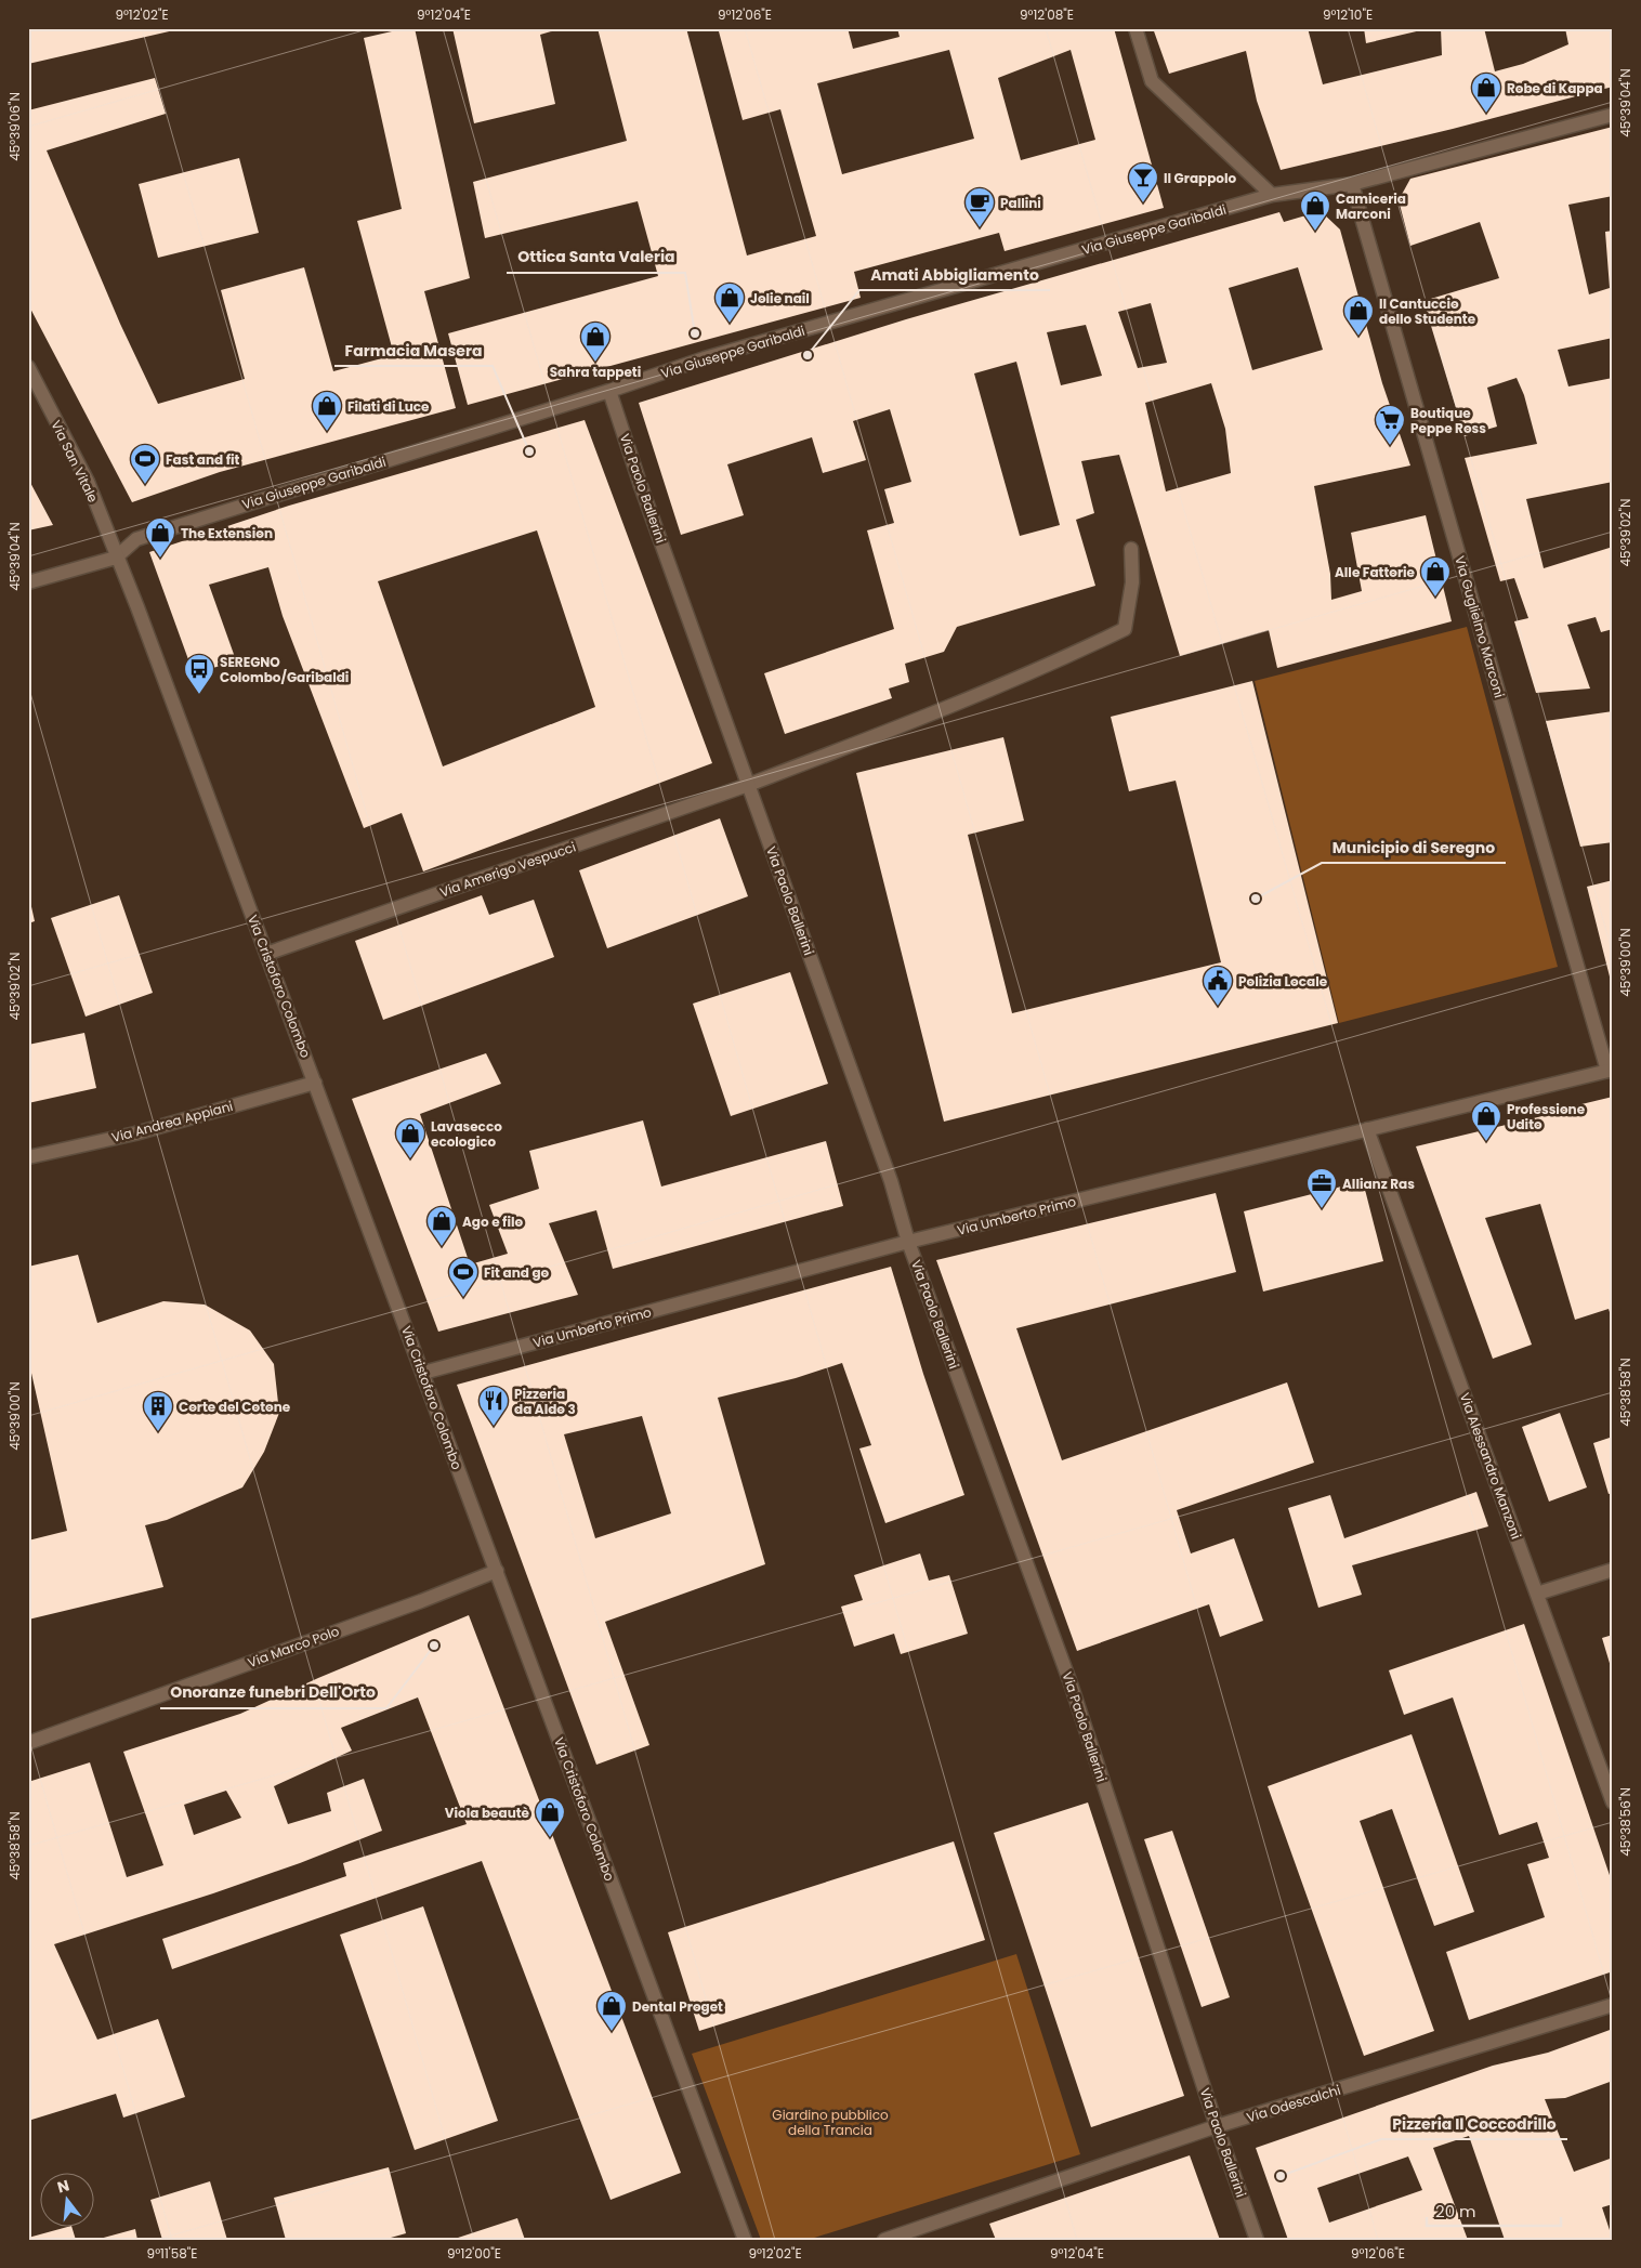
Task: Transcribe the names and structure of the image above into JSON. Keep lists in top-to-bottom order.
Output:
{
  "streets": {
    "street": [
      "Via Giuseppe Garibaldi",
      "Via San Vitale",
      "Via Paolo Ballerini",
      "Via Guglielmo Marconi",
      "Via Amerigo Vespucci",
      "Via Cristoforo Colombo",
      "Via Andrea Appiani",
      "Via Umberto Primo",
      "Via Alessandro Manzoni",
      "Via Marco Polo",
      "Via Odescalchi"
    ]
  },
  "crossings": [
    ["Via Giuseppe Garibaldi", "Via San Vitale"],
    ["Via Giuseppe Garibaldi", "Via Paolo Ballerini"],
    ["Via Giuseppe Garibaldi", "Via Guglielmo Marconi"],
    ["Via Giuseppe Garibaldi", "Via Cristoforo Colombo"],
    ["Via San Vitale", "Via Cristoforo Colombo"],
    ["Via Paolo Ballerini", "Via Amerigo Vespucci"],
    ["Via Paolo Ballerini", "Via Umberto Primo"],
    ["Via Paolo Ballerini", "Via Odescalchi"],
    ["Via Guglielmo Marconi", "Via Umberto Primo"],
    ["Via Amerigo Vespucci", "Via Cristoforo Colombo"],
    ["Via Cristoforo Colombo", "Via Andrea Appiani"],
    ["Via Cristoforo Colombo", "Via Umberto Primo"],
    ["Via Cristoforo Colombo", "Via Marco Polo"],
    ["Via Umberto Primo", "Via Alessandro Manzoni"]
  ],
  "parks": ["Giardino pubblico della Trancia"],
  "places": {
    "shop": [
      "Robe di Kappa",
      "Camiceria Marconi",
      "Jolie nail",
      "Il Cantuccio dello Studente",
      "Sahra tappeti",
      "Filati di Luce",
      "The Extension",
      "Alle Fattorie",
      "Professione Udito",
      "Lavasecco ecologico",
      "Ago e filo",
      "Viola beautè",
      "Dental Proget"
    ],
    "bar": ["Il Grappolo"],
    "cafe": ["Pallini"],
    "other": [
      "Ottica Santa Valeria",
      "Amati Abbigliamento",
      "Farmacia Masera",
      "Municipio di Seregno",
      "Onoranze funebri Dell'Orto",
      "Pizzeria Il Coccodrillo"
    ],
    "supermarket": ["Boutique Peppe Ross"],
    "sports": ["Fast and fit", "Fit and go"],
    "bus stop": ["SEREGNO Colombo/Garibaldi"],
    "public building": ["Polizia Locale"],
    "office": ["Allianz Ras"],
    "restaurant": ["Pizzeria da Aldo 3"],
    "building": ["Corte del Cotone"]
  },
  "scale_bar": "20 m",
  "north": "top",
  "coordinates": [
    "9°12'02\"E",
    "9°12'04\"E",
    "9°12'06\"E",
    "9°12'08\"E",
    "9°12'10\"E",
    "45°39'04\"N",
    "45°39'06\"N",
    "45°39'02\"N",
    "45°39'00\"N",
    "45°38'58\"N",
    "45°38'56\"N",
    "9°11'58\"E",
    "9°12'00\"E"
  ]
}
